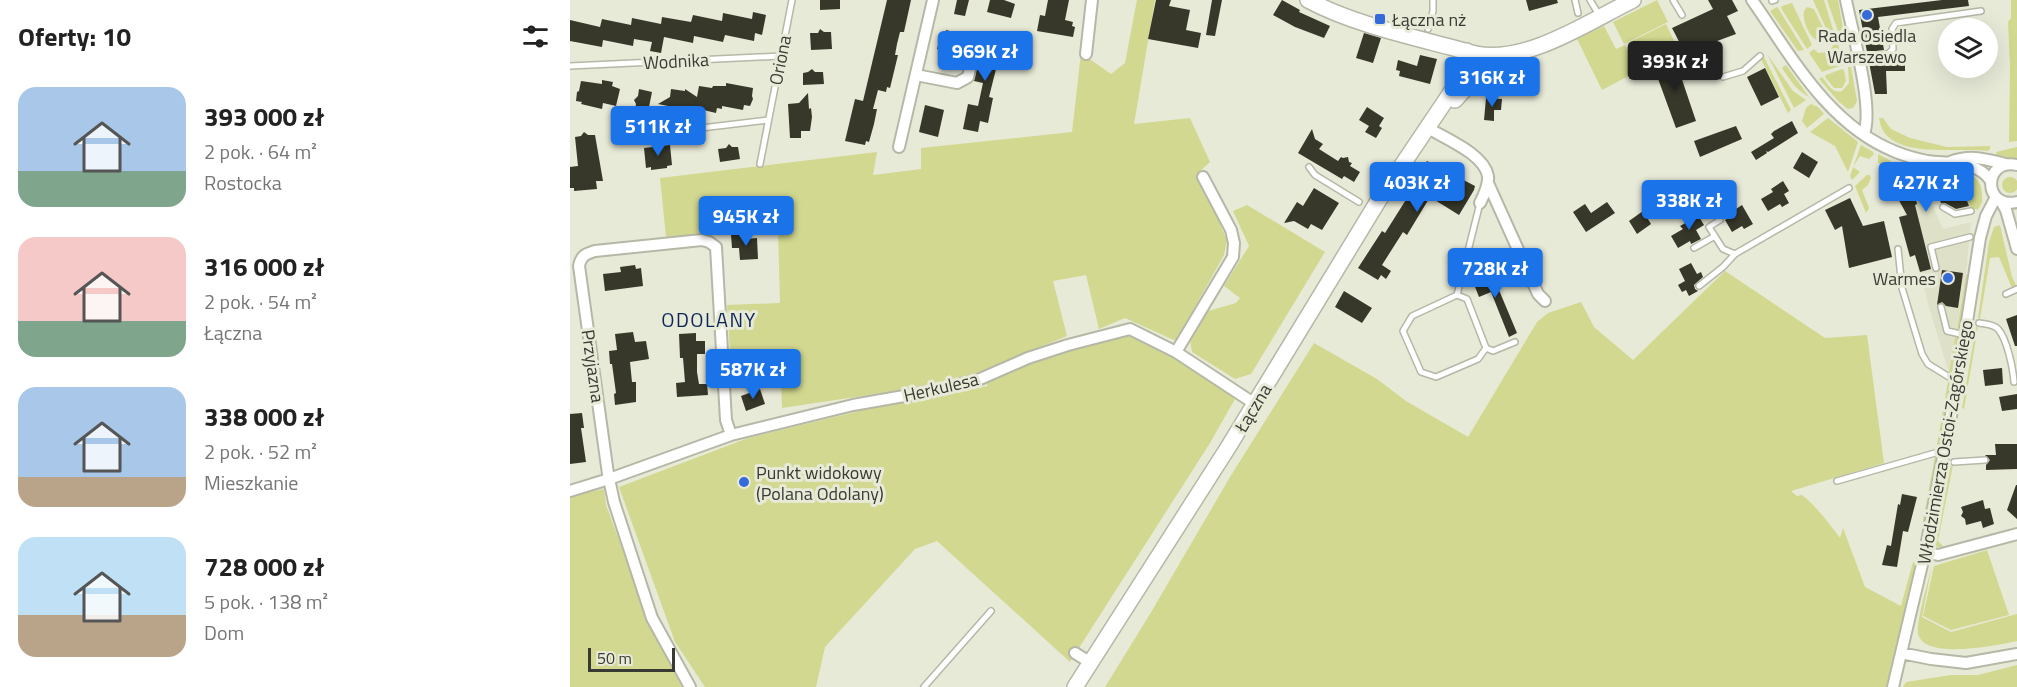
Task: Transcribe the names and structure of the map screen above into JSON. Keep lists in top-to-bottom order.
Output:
{
  "streets": {
    "street": [
      "Przyjazna",
      "Herkulesa",
      "Łączna",
      "Włodzimierza Ostoi-Zagórskiego"
    ],
    "lane": ["Oriona", "Wodnika"]
  },
  "crossings": [
    ["Oriona", "Wodnika"],
    ["Przyjazna", "Herkulesa"],
    ["Herkulesa", "Łączna"]
  ],
  "districts": ["ODOLANY"],
  "places": {
    "other": ["Rada Osiedla Warszewo", "Warmes", "Punkt widokowy (Polana Odolany)"],
    "transit": ["Łączna nż"]
  },
  "scale_bar": "50 m",
  "page": {
    "heading": "Oferty: 10",
    "price": [
      "969K zł",
      "393K zł",
      "316K zł",
      "511K zł",
      "403K zł",
      "427K zł",
      "338K zł",
      "945K zł",
      "728K zł",
      "587K zł"
    ],
    "list": [
      {
        "name": "393 000 zł",
        "note": "2 pok. · 64 m² · Rostocka"
      },
      {
        "name": "316 000 zł",
        "note": "2 pok. · 54 m² · Łączna"
      },
      {
        "name": "338 000 zł",
        "note": "2 pok. · 52 m² · Mieszkanie"
      },
      {
        "name": "728 000 zł",
        "note": "5 pok. · 138 m² · Dom"
      }
    ],
    "scale": "50 m"
  }
}
